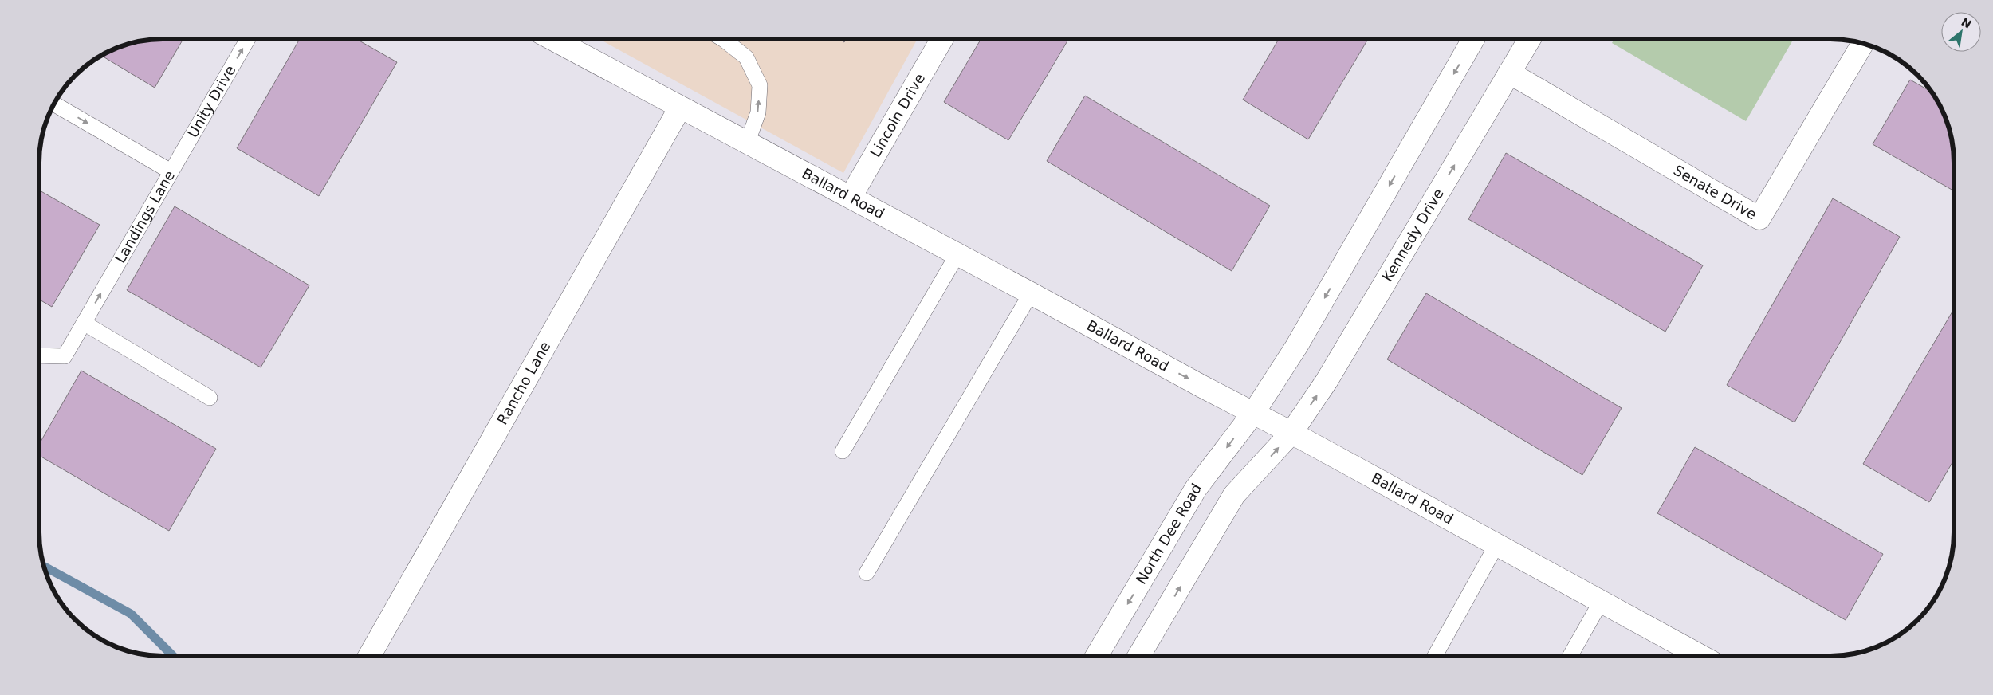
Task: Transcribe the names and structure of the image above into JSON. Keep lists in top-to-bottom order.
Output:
{
  "streets": {
    "street": [
      "Lincoln Drive",
      "Senate Drive",
      "Ballard Road",
      "Kennedy Drive",
      "Rancho Lane",
      "North Dee Road"
    ],
    "lane": ["Unity Drive", "Landings Lane"]
  },
  "crossings": [
    ["Unity Drive", "Landings Lane"],
    ["Lincoln Drive", "Ballard Road"],
    ["Senate Drive", "Kennedy Drive"],
    ["Ballard Road", "Kennedy Drive"],
    ["Ballard Road", "Rancho Lane"],
    ["Ballard Road", "North Dee Road"]
  ],
  "one_way": ["Unity Drive"],
  "north": "top right"
}
